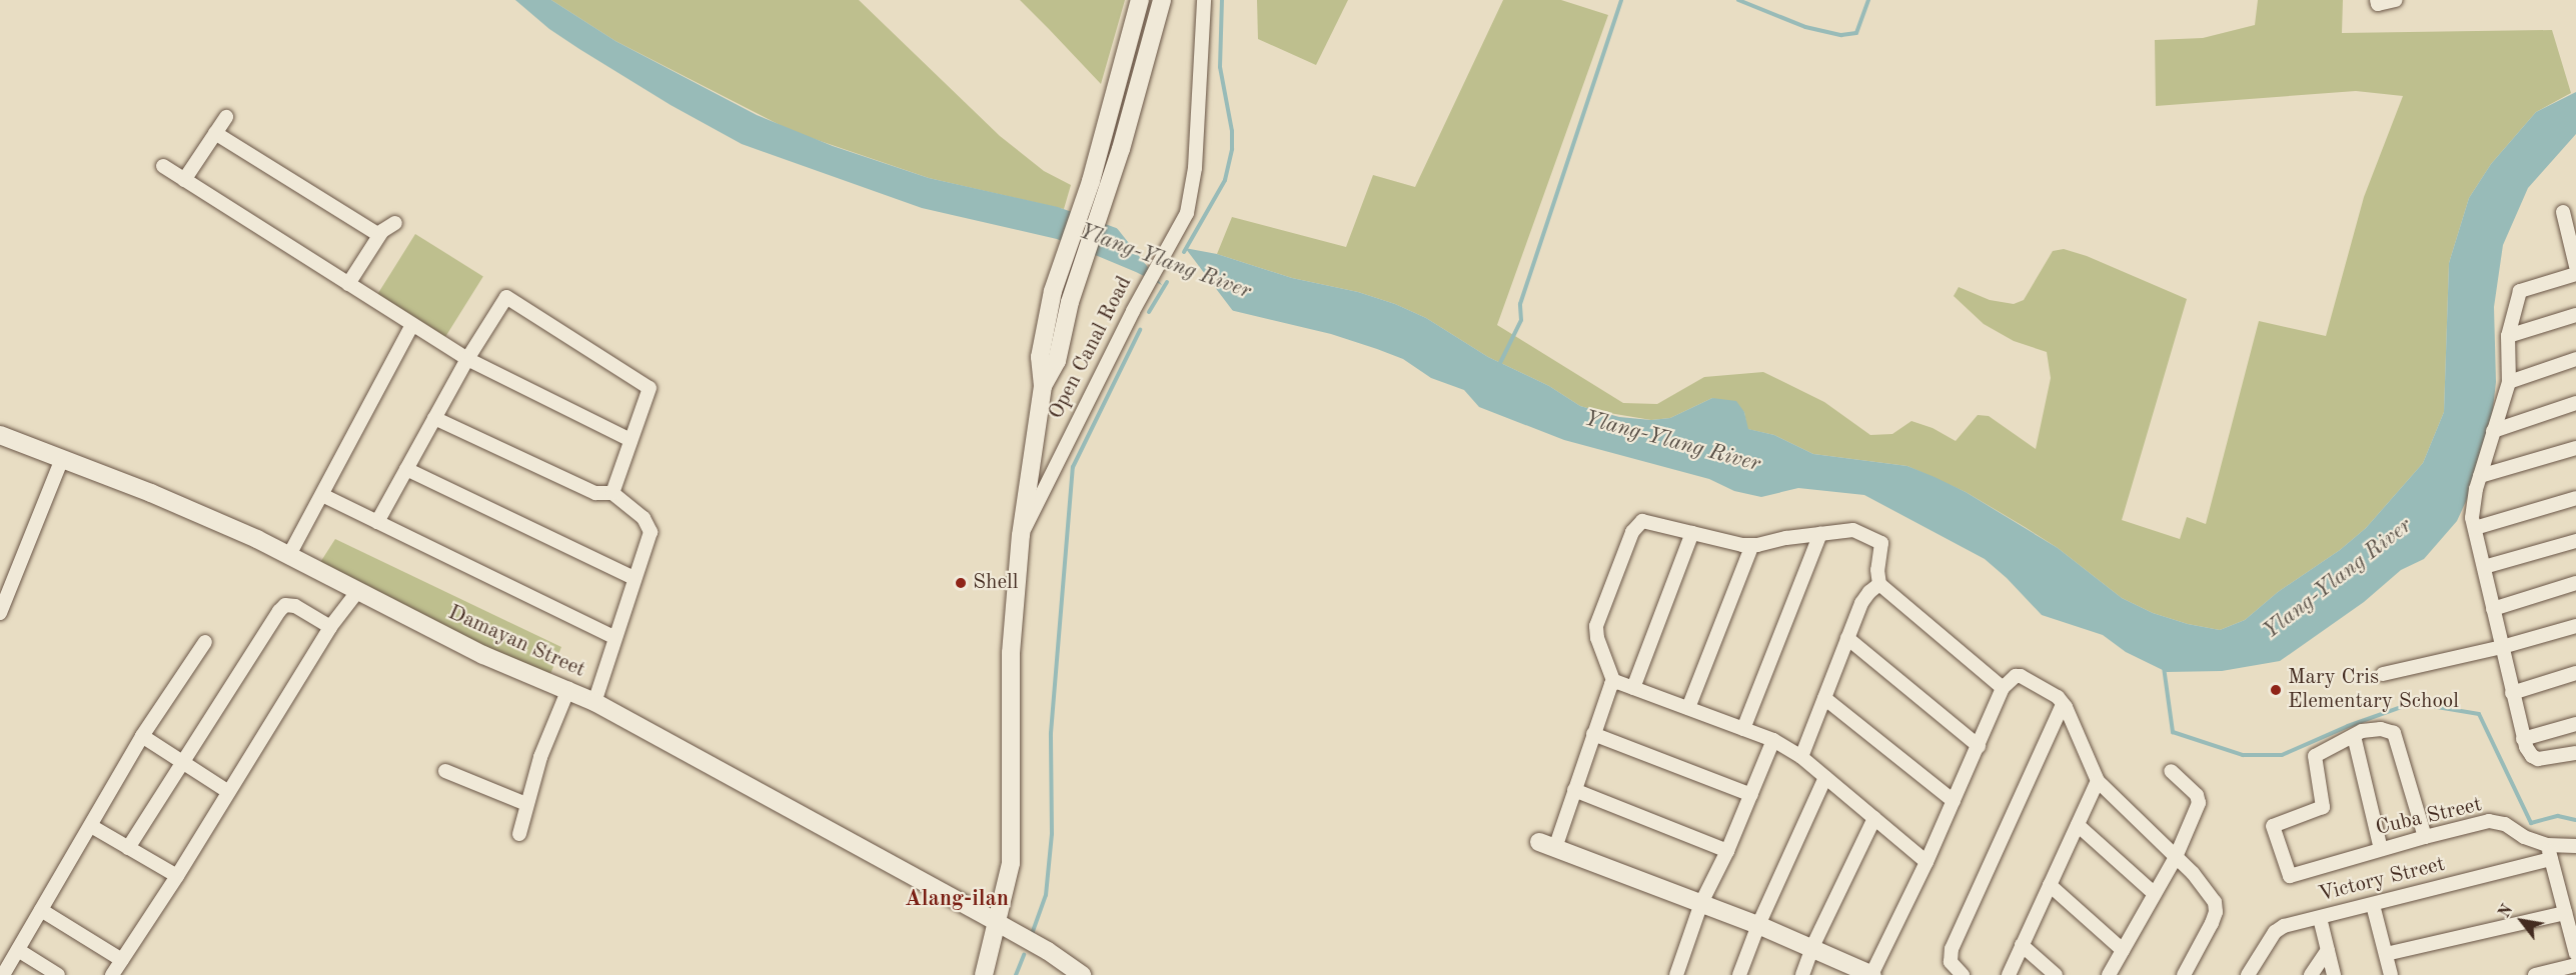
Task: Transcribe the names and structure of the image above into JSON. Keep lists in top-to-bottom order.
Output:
{
  "streets": {
    "street": [
      "Open Canal Road",
      "Damayan Street",
      "Cuba Street",
      "Victory Street"
    ]
  },
  "crossings": [
    ["Open Canal Road", "Damayan Street"]
  ],
  "districts": ["Alang-ilan"],
  "water": ["Ylang-Ylang River"],
  "places": ["Shell", "Mary Cris Elementary School"],
  "north": "top left"
}
